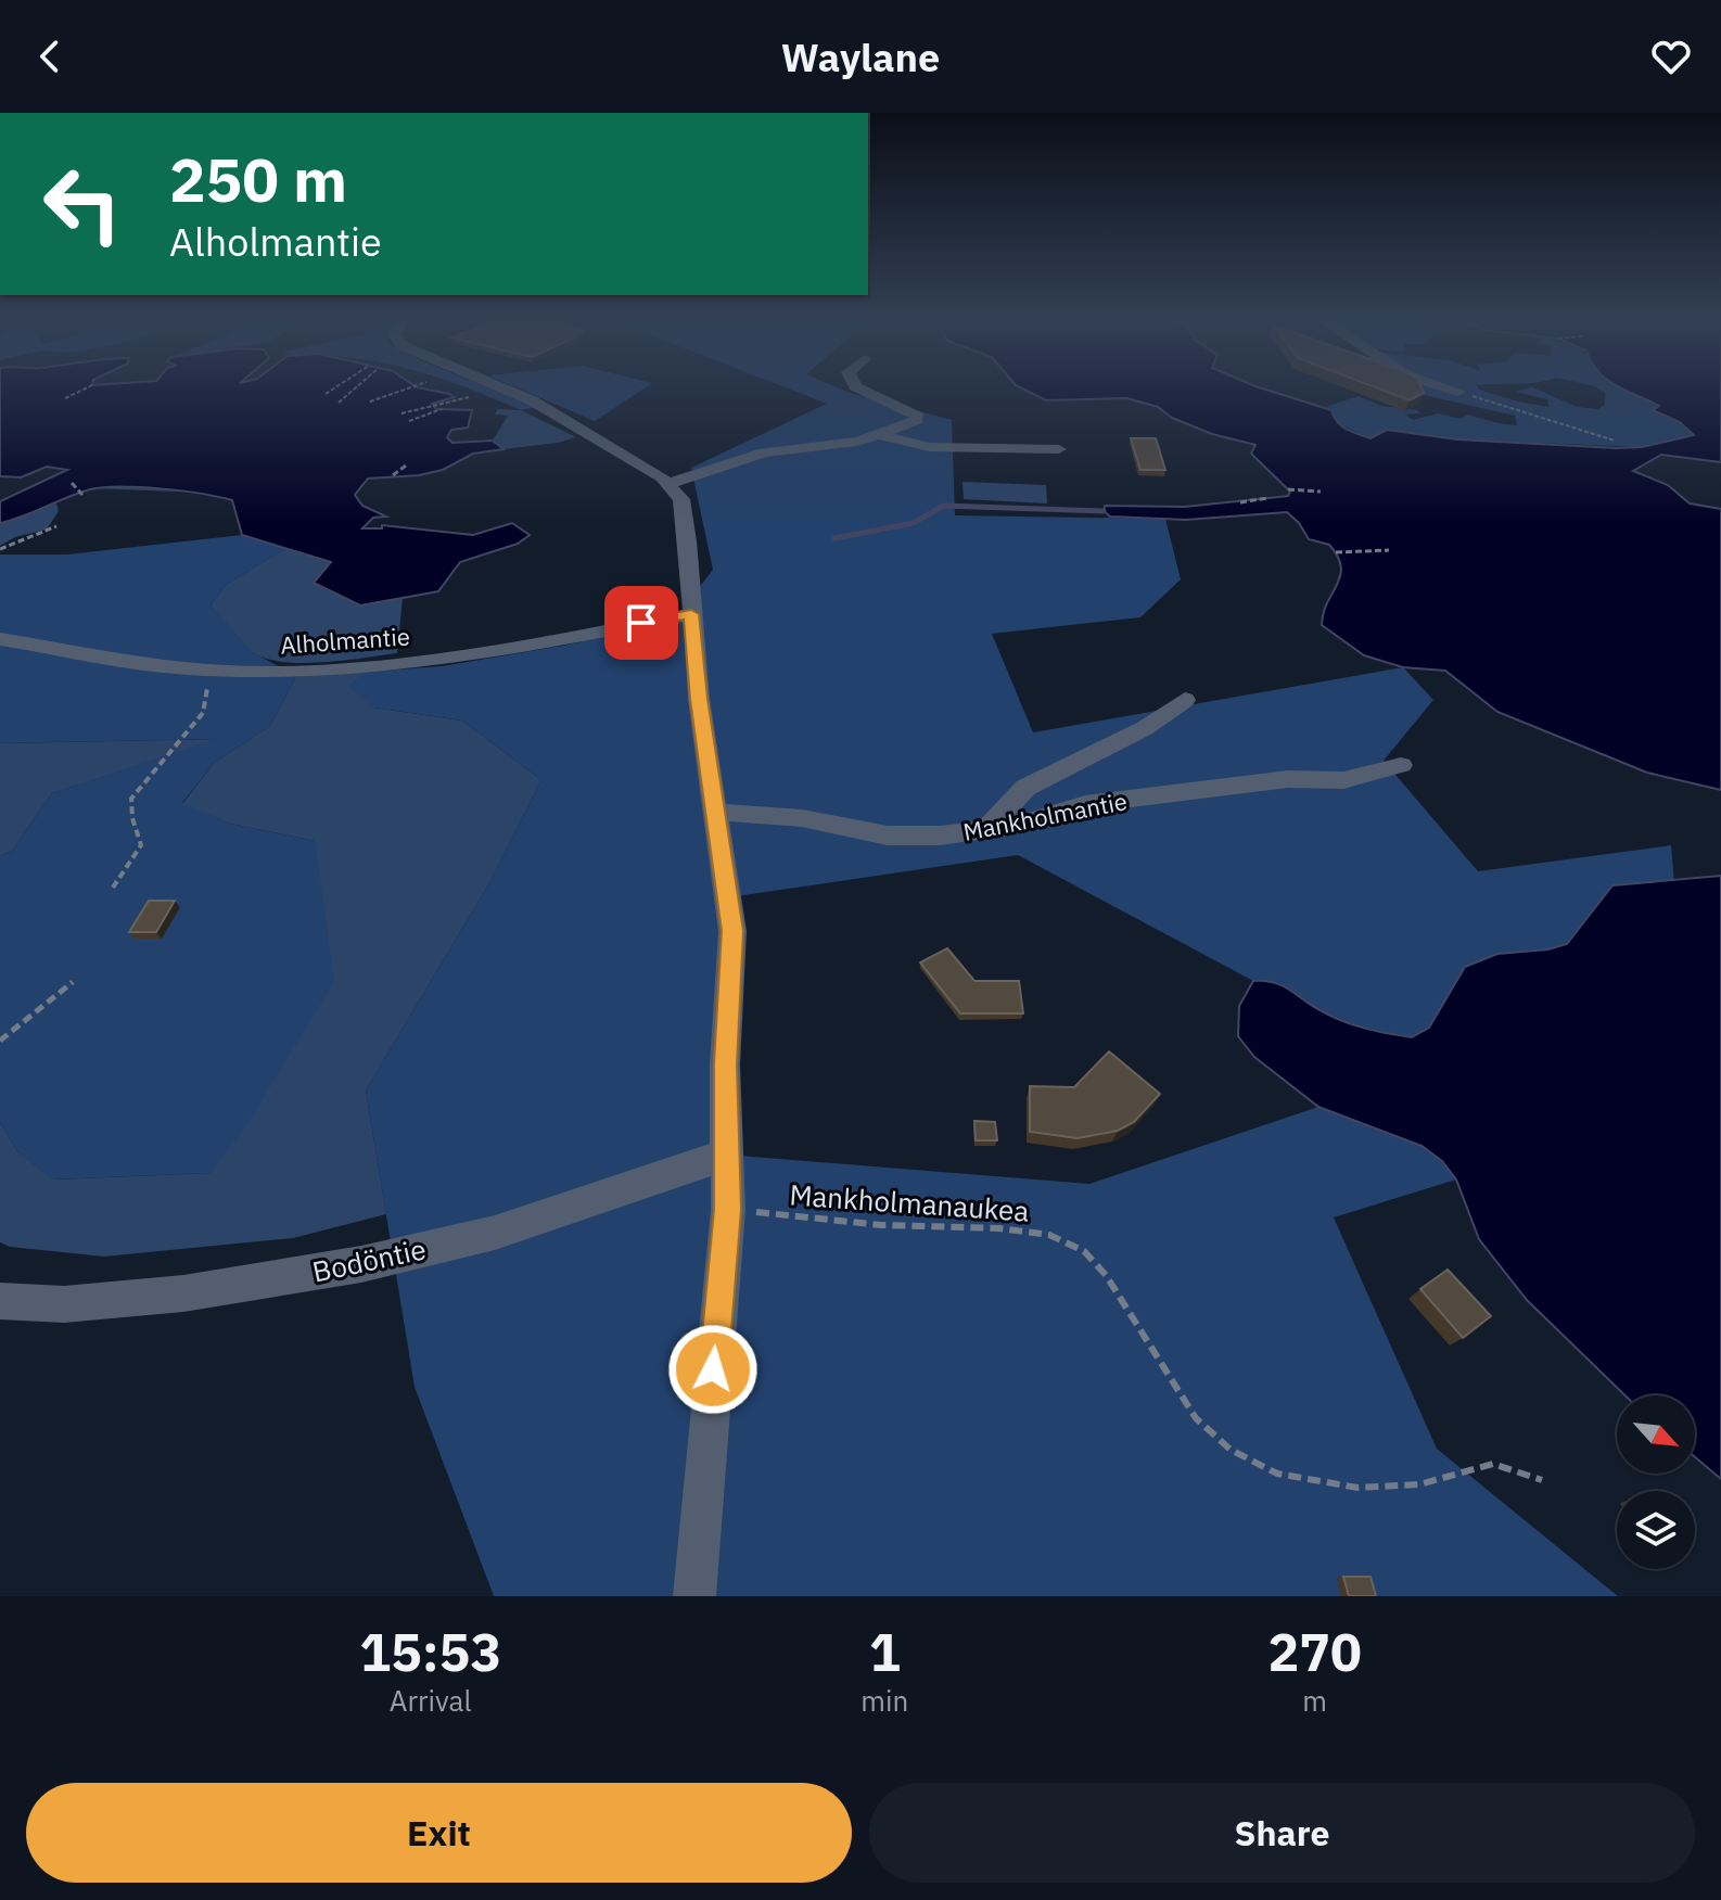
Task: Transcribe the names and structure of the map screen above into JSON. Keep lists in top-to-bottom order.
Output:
{
  "streets": {
    "street": ["Alholmantie", "Mankholmantie", "Bodöntie"],
    "path": ["Mankholmanaukea"]
  },
  "north": "bottom right",
  "page": {
    "header": "Waylane",
    "turn": ["250 m", "Alholmantie"],
    "eta": [
      "15:53",
      "Arrival",
      "1",
      "min",
      "270",
      "m"
    ],
    "buttons": ["Exit", "Share"]
  }
}
